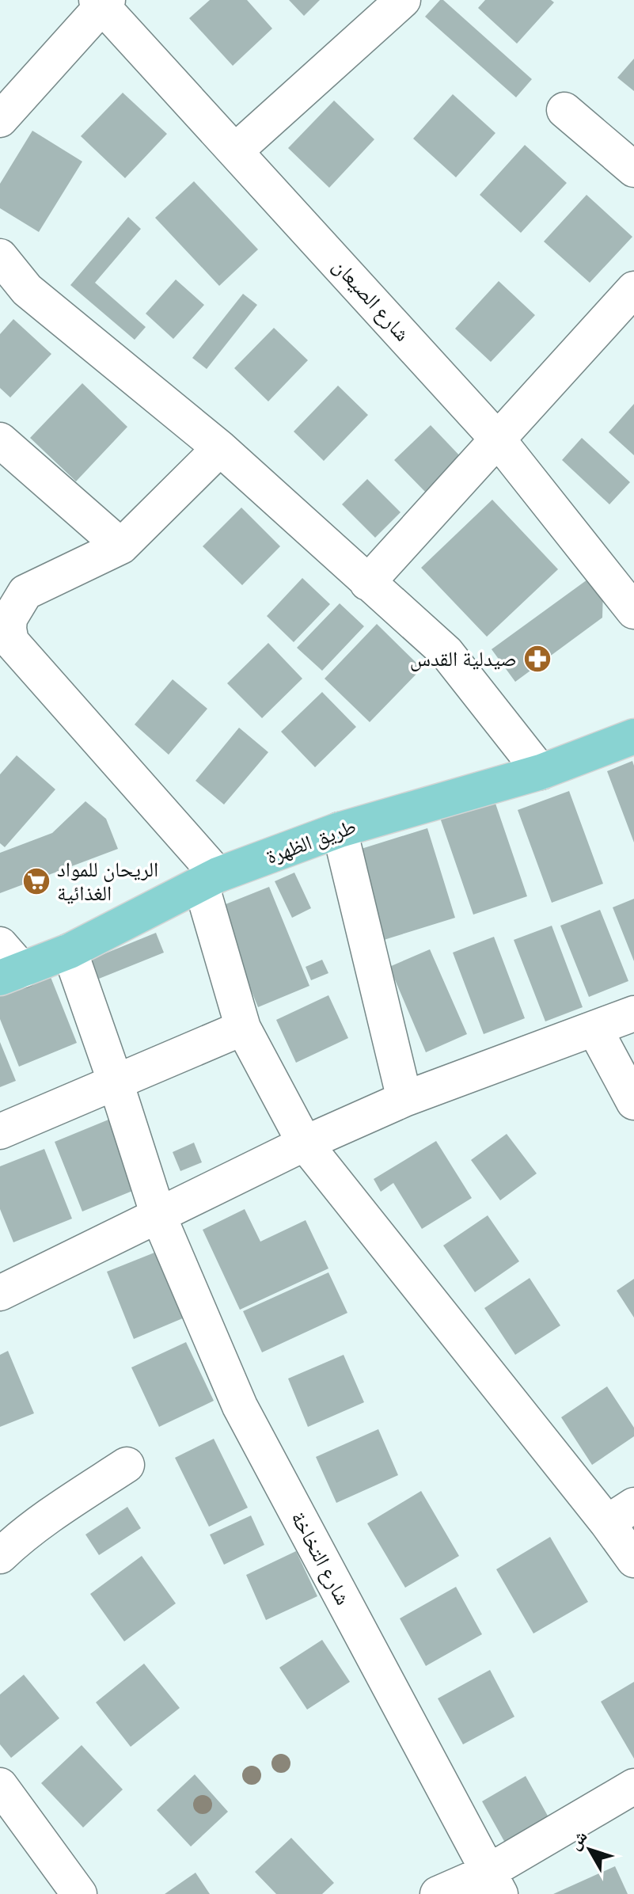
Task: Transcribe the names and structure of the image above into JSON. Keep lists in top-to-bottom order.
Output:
{
  "streets": {
    "main road": ["طريق الظهرة"],
    "street": ["شارع الصيعان", "شارع التخاخة"]
  },
  "crossings": [
    ["طريق الظهرة", "شارع التخاخة"]
  ],
  "places": {
    "pharmacy": ["صيدلية القدس"],
    "supermarket": ["الريحان للمواد الغذائية"]
  },
  "north": "top left"
}
